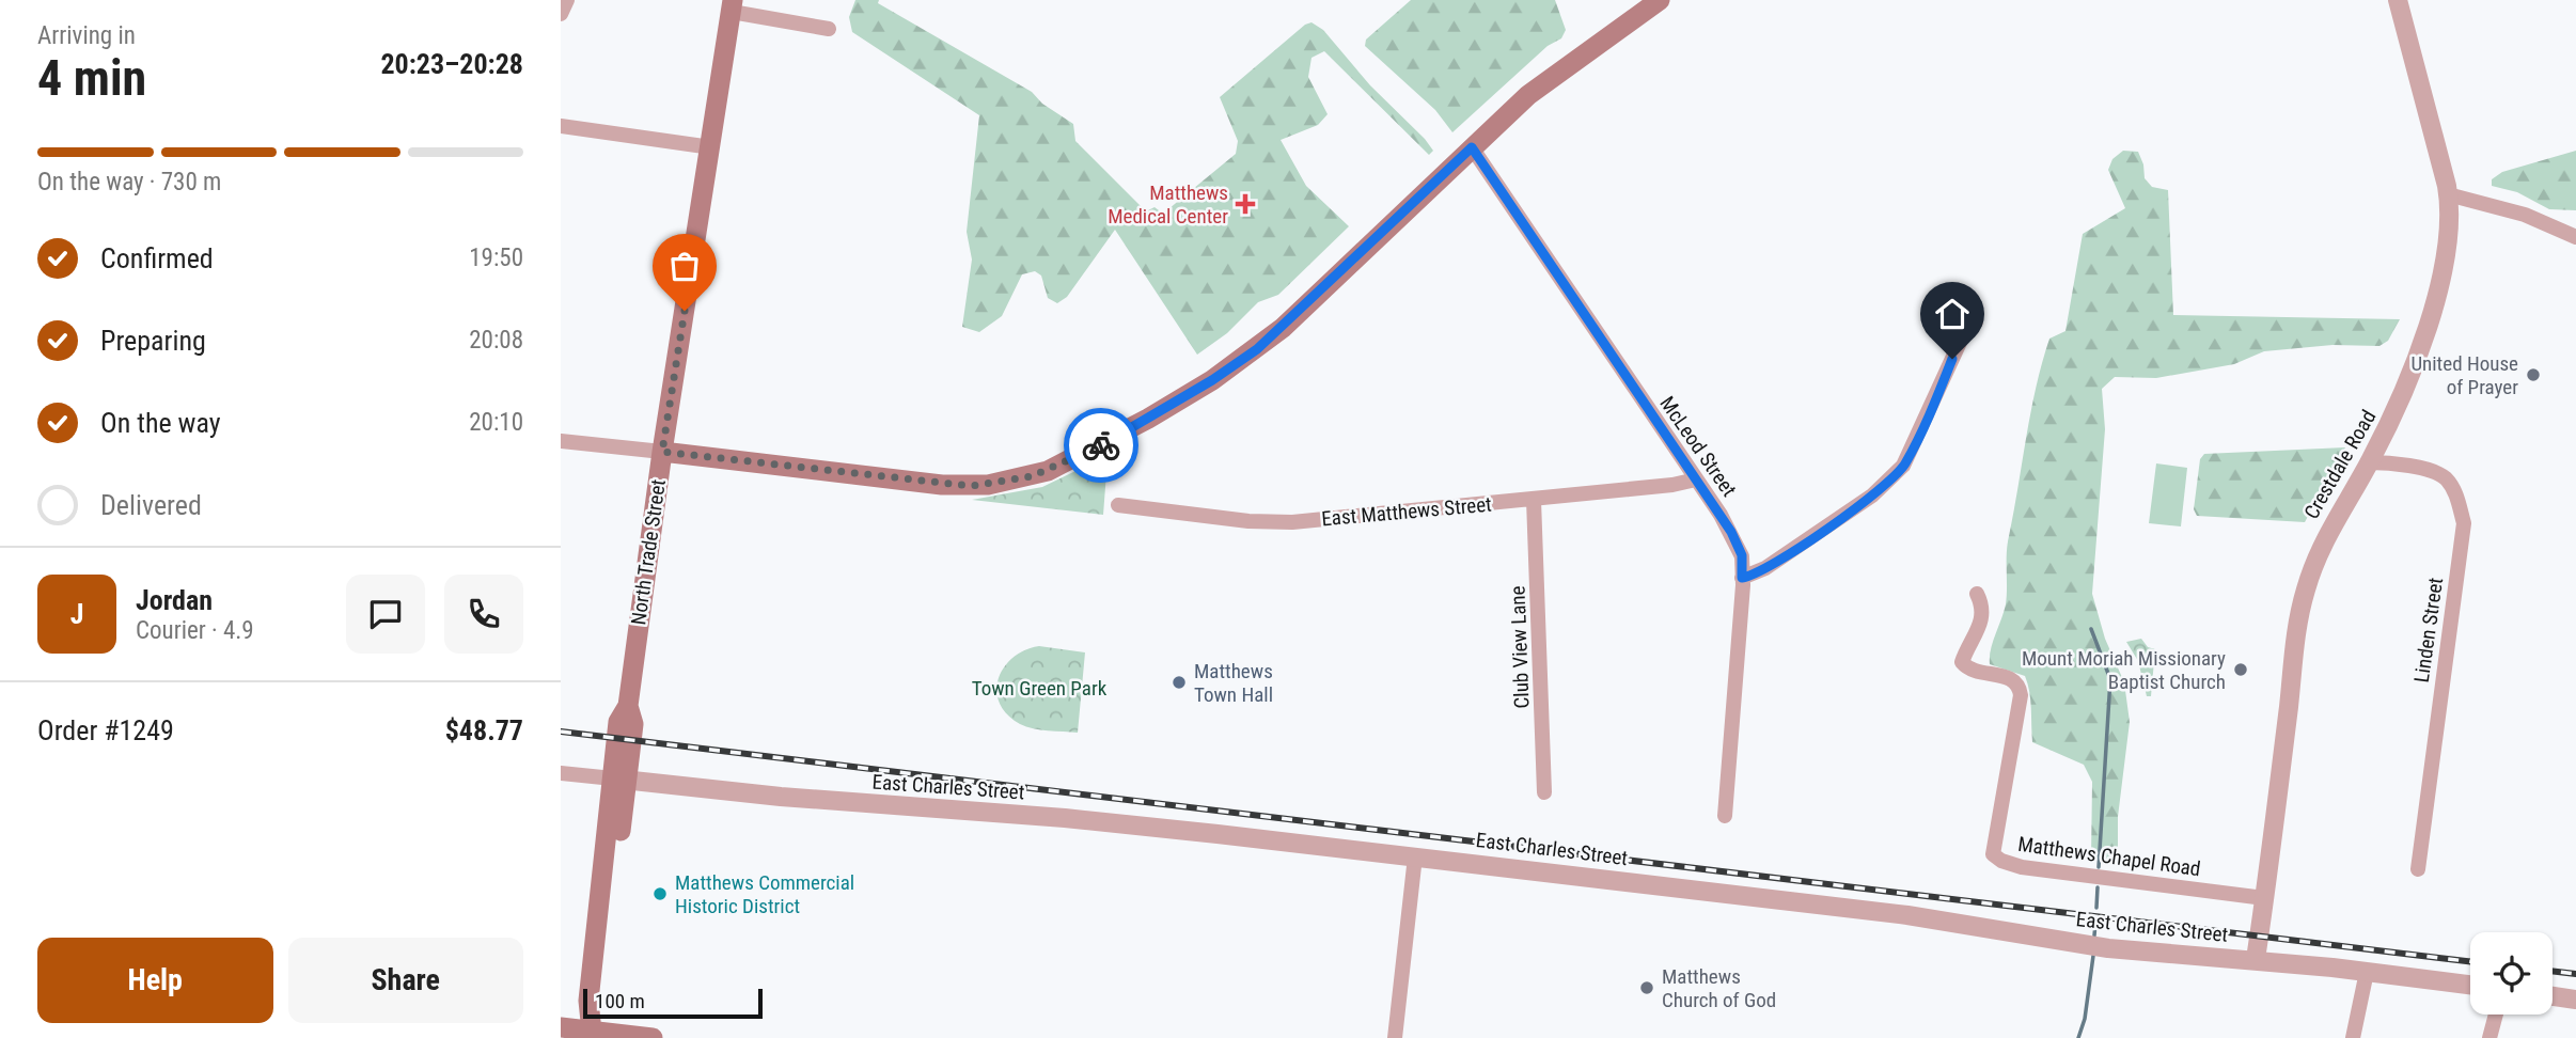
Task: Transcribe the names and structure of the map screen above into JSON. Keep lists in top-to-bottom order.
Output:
{
  "streets": {
    "main road": ["North Trade Street"],
    "street": [
      "McLeod Street",
      "Crestdale Road",
      "East Matthews Street",
      "Linden Street",
      "Club View Lane",
      "East Charles Street",
      "Matthews Chapel Road"
    ]
  },
  "crossings": [
    ["McLeod Street", "East Matthews Street"],
    ["Crestdale Road", "Linden Street"],
    ["Crestdale Road", "East Charles Street"],
    ["Crestdale Road", "Matthews Chapel Road"],
    ["East Matthews Street", "Club View Lane"],
    ["North Trade Street", "East Charles Street"]
  ],
  "parks": ["Town Green Park"],
  "places": {
    "health": ["Matthews Medical Center"],
    "other": [
      "United House of Prayer",
      "Mount Moriah Missionary Baptist Church",
      "Matthews Town Hall",
      "Matthews Commercial Historic District",
      "Matthews Church of God"
    ]
  },
  "scale_bar": "100 m",
  "page": {
    "heading": ["4 min", "Arriving in", "20:23–20:28"],
    "panel": [
      "Jordan",
      "Courier · 4.9",
      "Order #1249",
      "$48.77"
    ],
    "bar": "On the way · 730 m",
    "list": [
      ["Confirmed", "19:50"],
      ["Preparing", "20:08"],
      ["On the way", "20:10"],
      "Delivered"
    ],
    "round": "J",
    "buttons": ["Help", "Share"],
    "scale": "100 m"
  }
}
